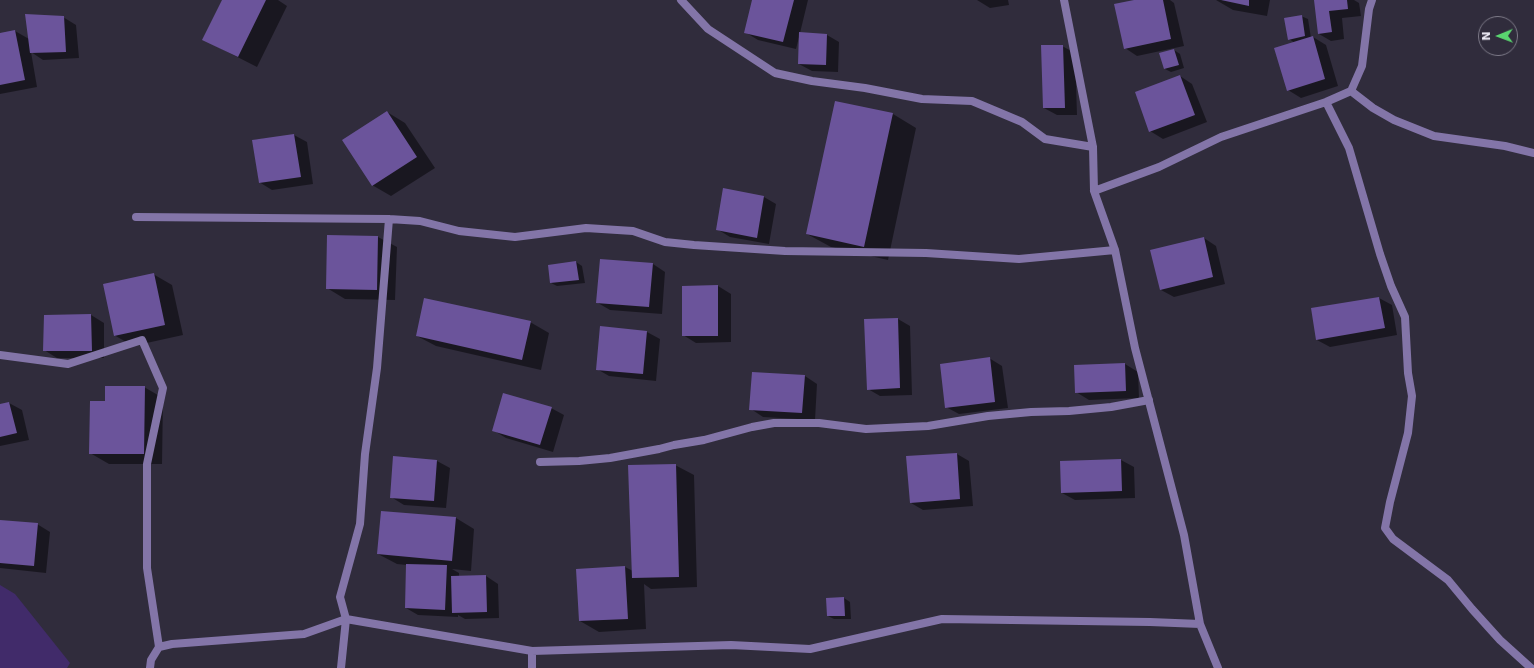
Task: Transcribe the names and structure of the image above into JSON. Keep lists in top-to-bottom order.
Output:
{
  "north": "left"
}
